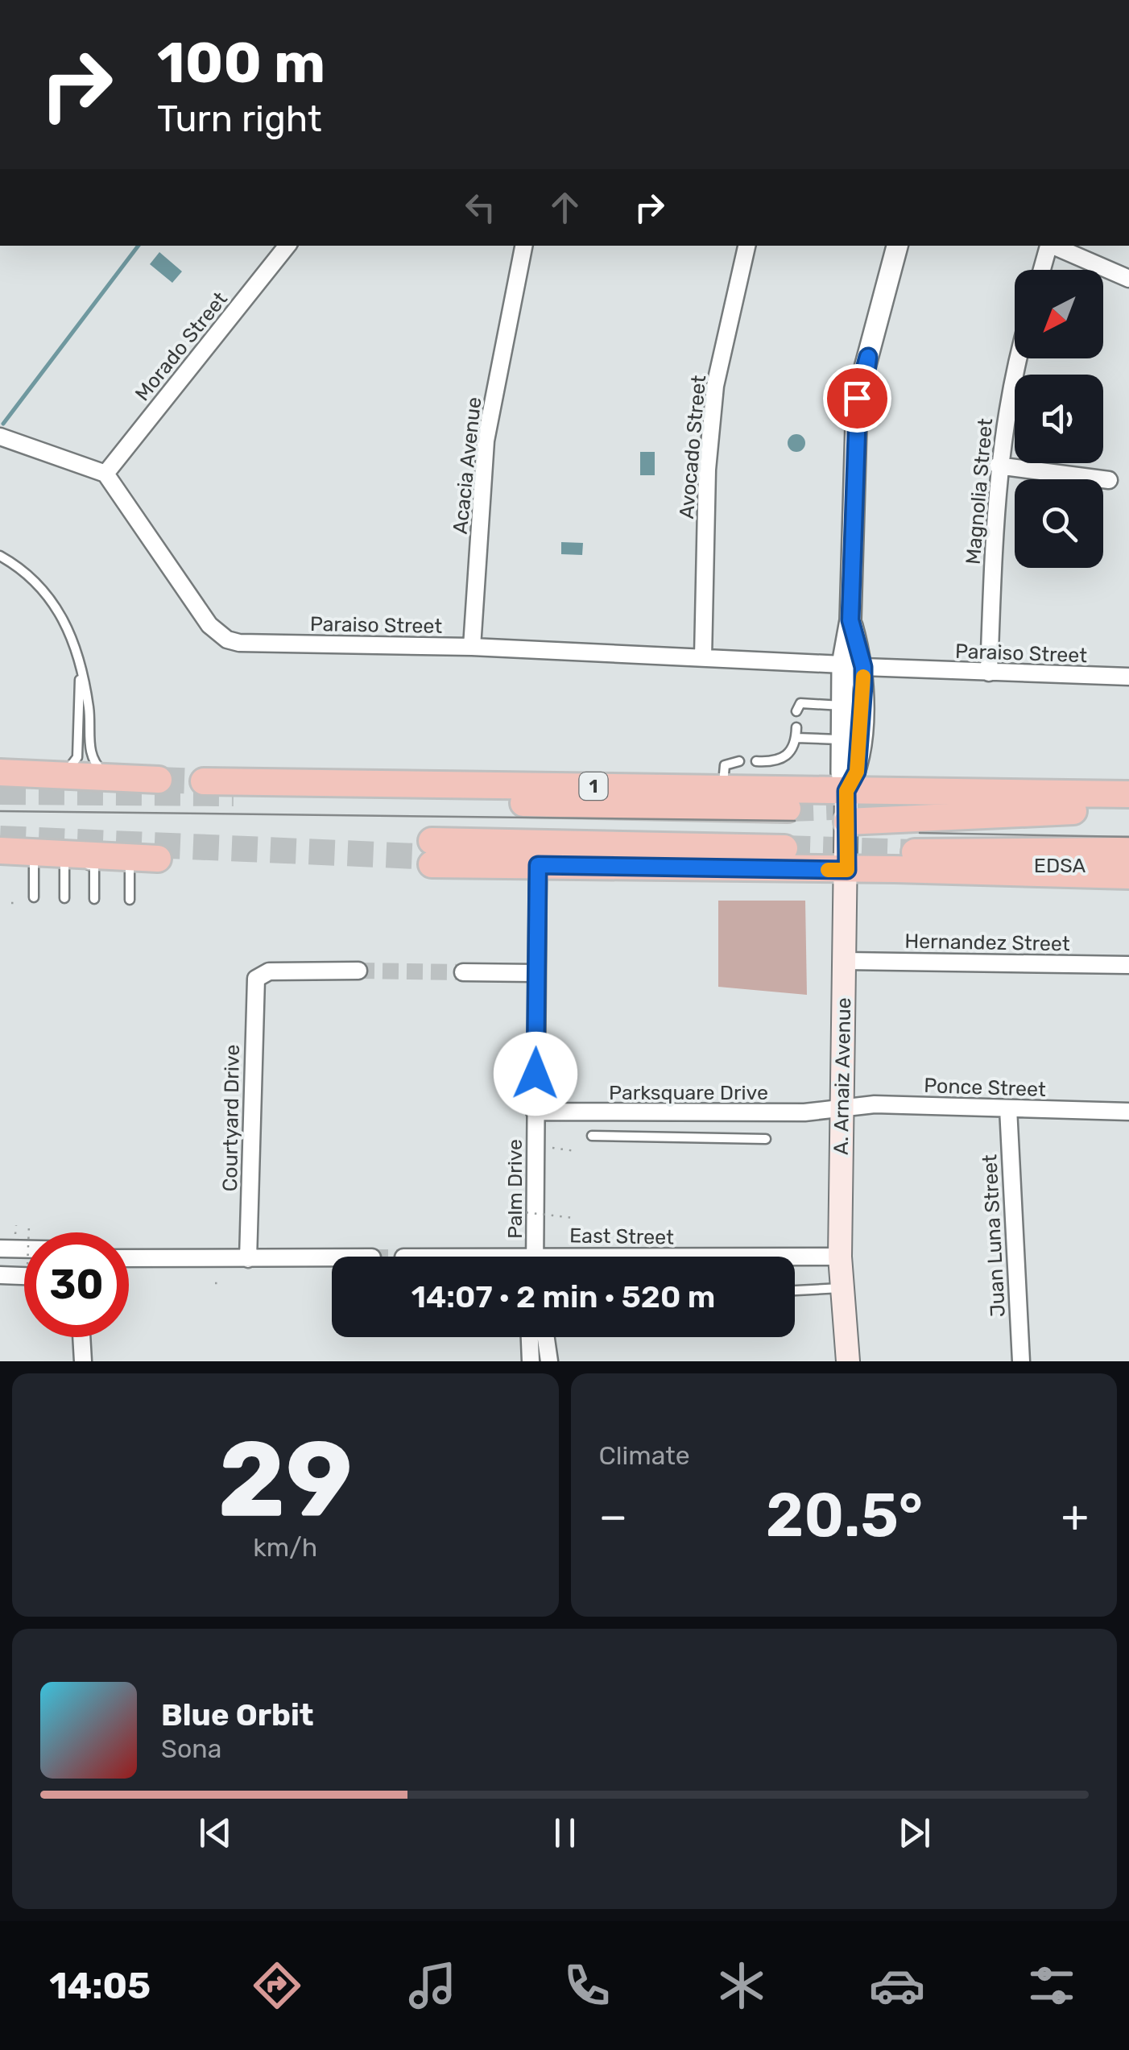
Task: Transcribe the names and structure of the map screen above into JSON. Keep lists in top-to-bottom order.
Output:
{
  "streets": {
    "highway": ["1", "EDSA"],
    "main road": ["A. Arnaiz Avenue"],
    "street": [
      "Morado Street",
      "Avocado Street",
      "Acacia Avenue",
      "Magnolia Street",
      "Paraiso Street",
      "Hernandez Street",
      "Ponce Street",
      "Parksquare Drive",
      "Courtyard Drive",
      "Palm Drive",
      "Juan Luna Street",
      "East Street"
    ]
  },
  "crossings": [
    ["Morado Street", "Paraiso Street"],
    ["Avocado Street", "Paraiso Street"],
    ["Acacia Avenue", "Paraiso Street"],
    ["Magnolia Street", "Paraiso Street"],
    ["1", "A. Arnaiz Avenue"],
    ["Hernandez Street", "A. Arnaiz Avenue"],
    ["A. Arnaiz Avenue", "Ponce Street"],
    ["A. Arnaiz Avenue", "Parksquare Drive"],
    ["A. Arnaiz Avenue", "East Street"],
    ["Ponce Street", "Parksquare Drive"],
    ["Ponce Street", "Juan Luna Street"],
    ["Parksquare Drive", "Palm Drive"]
  ],
  "north": "bottom left",
  "page": {
    "turn": ["100 m", "Turn right"],
    "limit": "30",
    "trip": "14:07 · 2 min · 520 m",
    "tile": [
      ["29", "km/h"],
      "Climate"
    ],
    "heat": ["−", "20.5°", "+"],
    "song": ["Blue Orbit", "Sona"],
    "tabs": "14:05"
  }
}
